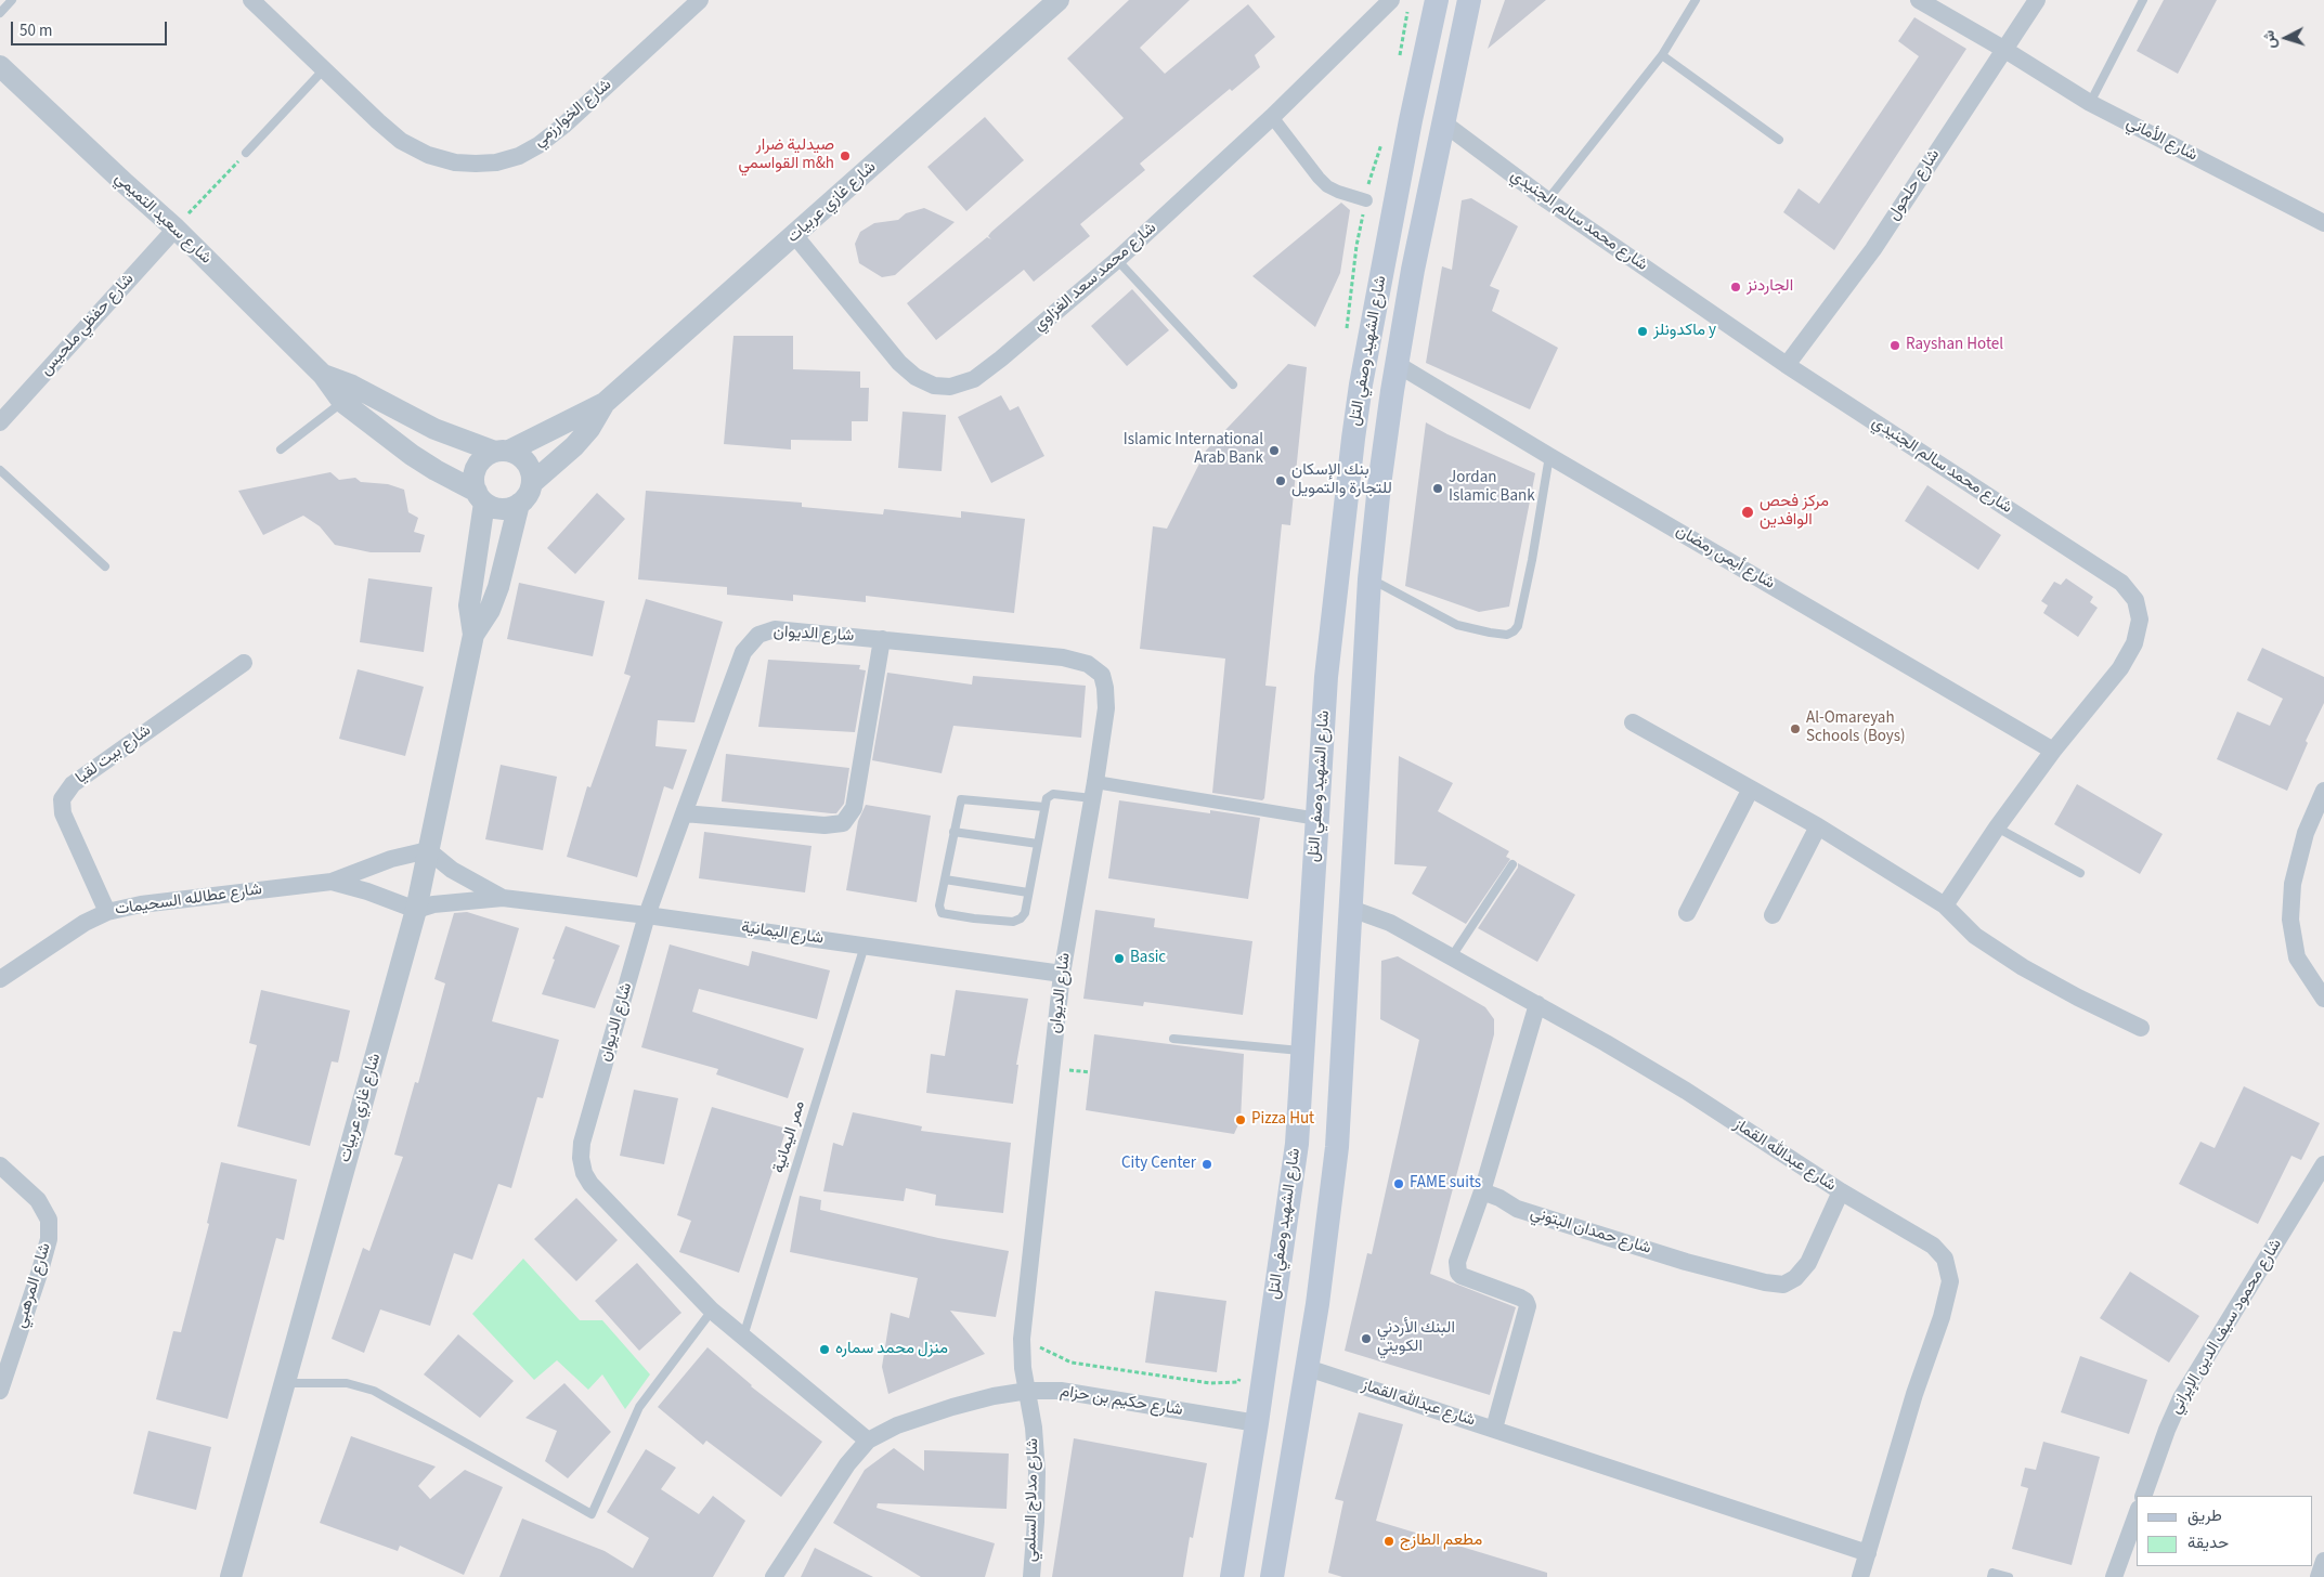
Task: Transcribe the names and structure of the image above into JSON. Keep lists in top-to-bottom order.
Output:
{
  "streets": {
    "main road": ["شارع الشهيد وصفي التل"],
    "street": [
      "شارع الخوارزمي",
      "شارع الأماني",
      "شارع حلحول",
      "شارع غازي عربيات",
      "شارع سعيد التميمي",
      "شارع محمد سالم الجنيدي",
      "شارع محمد سعد الغزاوي",
      "شارع حفظي ملحيس",
      "شارع أيمن رمضان",
      "شارع الديوان",
      "شارع بيت لقيا",
      "شارع عطالله السحيمات",
      "شارع اليمانية",
      "شارع عبدالله القماز",
      "شارع حمدان البتوني",
      "شارع المرهبي",
      "شارع محمود سيف الدين الإيراني",
      "شارع حكيم بن حزام",
      "شارع مدلاج السلمي"
    ],
    "lane": ["ممر اليمانية"]
  },
  "crossings": [
    ["شارع الأماني", "شارع حلحول"],
    ["شارع حلحول", "شارع محمد سالم الجنيدي"],
    ["شارع غازي عربيات", "شارع سعيد التميمي"],
    ["شارع غازي عربيات", "شارع محمد سعد الغزاوي"],
    ["شارع غازي عربيات", "شارع عطالله السحيمات"],
    ["شارع غازي عربيات", "شارع اليمانية"],
    ["شارع سعيد التميمي", "شارع حفظي ملحيس"],
    ["شارع محمد سالم الجنيدي", "شارع الشهيد وصفي التل"],
    ["شارع محمد سالم الجنيدي", "شارع أيمن رمضان"],
    ["شارع الشهيد وصفي التل", "شارع أيمن رمضان"],
    ["شارع الشهيد وصفي التل", "شارع عبدالله القماز"],
    ["شارع الشهيد وصفي التل", "شارع حكيم بن حزام"],
    ["شارع الديوان", "شارع اليمانية"],
    ["شارع الديوان", "ممر اليمانية"],
    ["شارع الديوان", "شارع حكيم بن حزام"],
    ["شارع الديوان", "شارع مدلاج السلمي"],
    ["شارع بيت لقيا", "شارع عطالله السحيمات"],
    ["شارع عطالله السحيمات", "شارع اليمانية"],
    ["شارع اليمانية", "ممر اليمانية"],
    ["شارع عبدالله القماز", "شارع حمدان البتوني"],
    ["شارع حكيم بن حزام", "شارع مدلاج السلمي"]
  ],
  "places": [
    "صيدلية ضرار القواسمي m&h",
    "الجاردنز",
    "ماكدونلز y",
    "Rayshan Hotel",
    "Islamic International Arab Bank",
    "بنك الإسكان للتجارة والتمويل",
    "Jordan Islamic Bank",
    "مركز فحص الوافدين",
    "Al-Omareyah Schools (Boys)",
    "Basic",
    "Pizza Hut",
    "City Center",
    "FAME suits",
    "البنك الأردني الكويتي",
    "منزل محمد سماره",
    "مطعم الطازج"
  ],
  "legend": ["طريق", "حديقة"],
  "scale_bar": "50 m",
  "north": "left"
}
